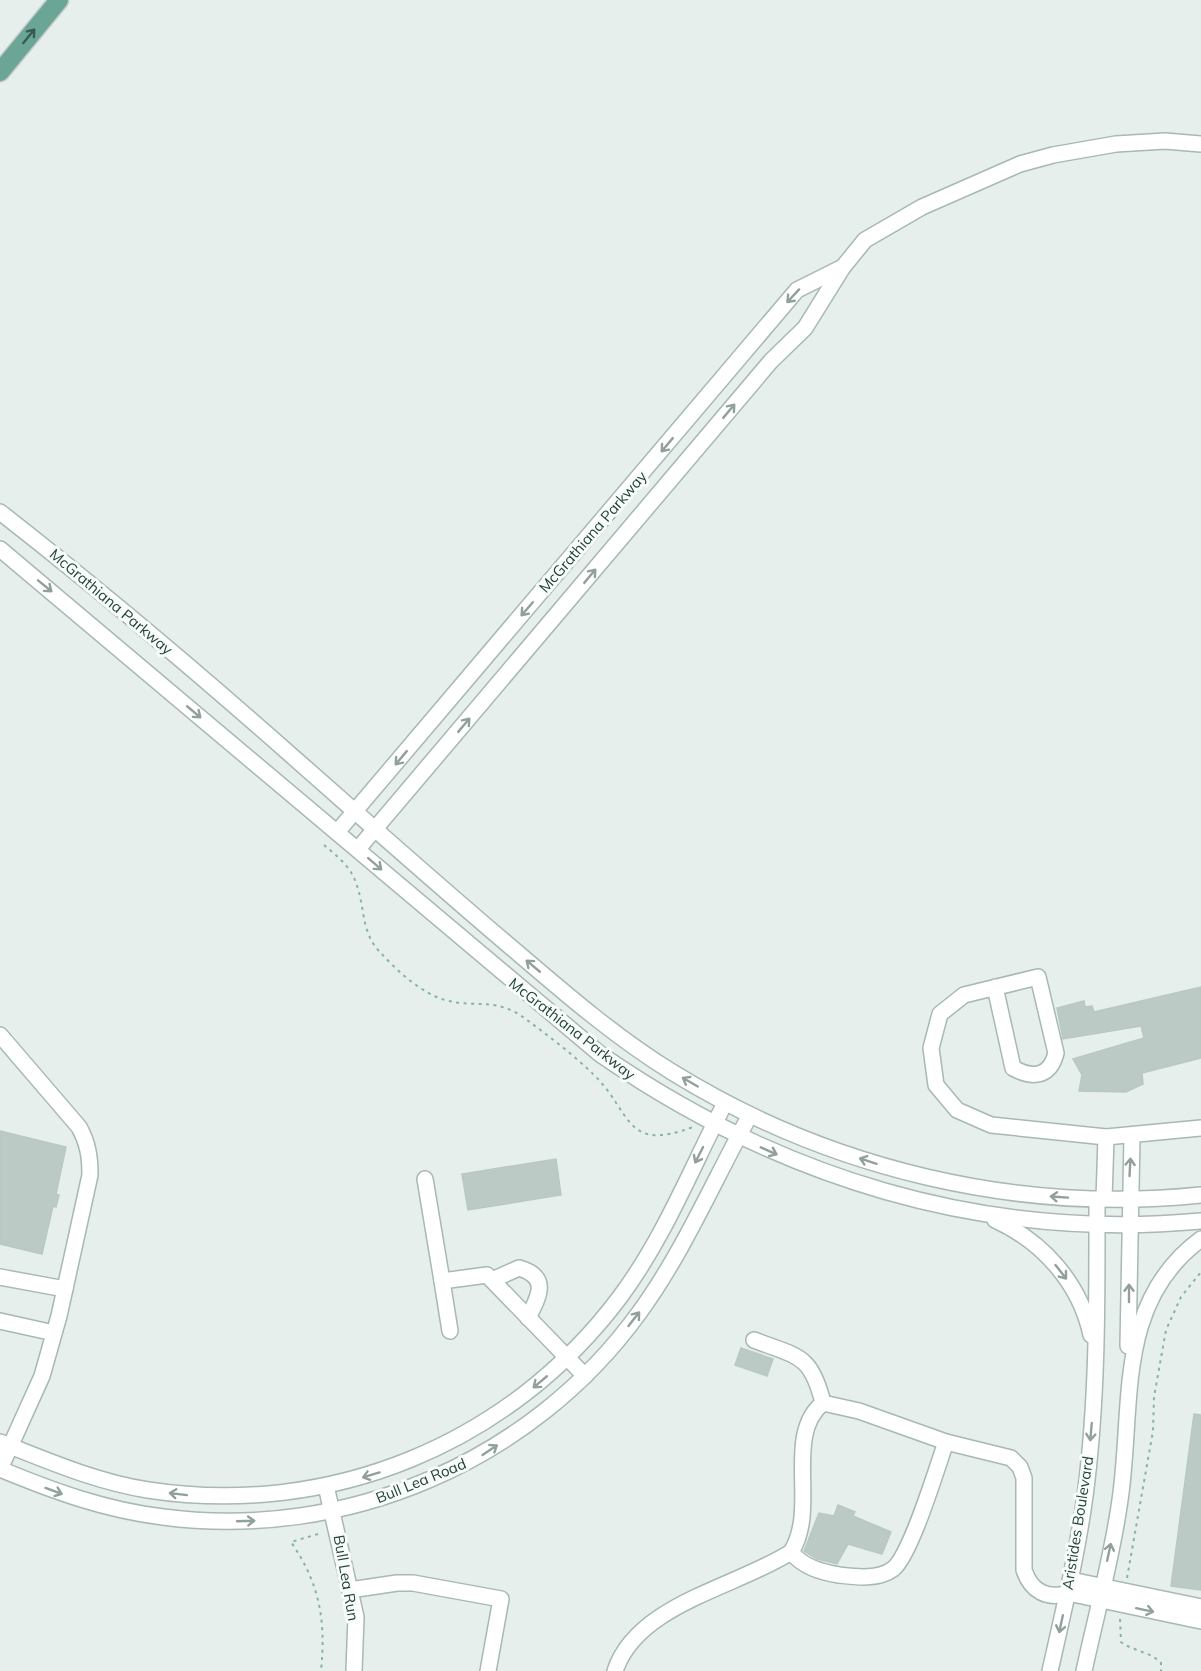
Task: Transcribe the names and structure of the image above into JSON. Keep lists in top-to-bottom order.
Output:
{
  "streets": {
    "street": [
      "McGrathiana Parkway",
      "Bull Lea Road",
      "Aristides Boulevard",
      "Bull Lea Run"
    ]
  },
  "crossings": [
    ["McGrathiana Parkway", "Bull Lea Road"],
    ["McGrathiana Parkway", "Aristides Boulevard"],
    ["Bull Lea Road", "Bull Lea Run"]
  ]
}
